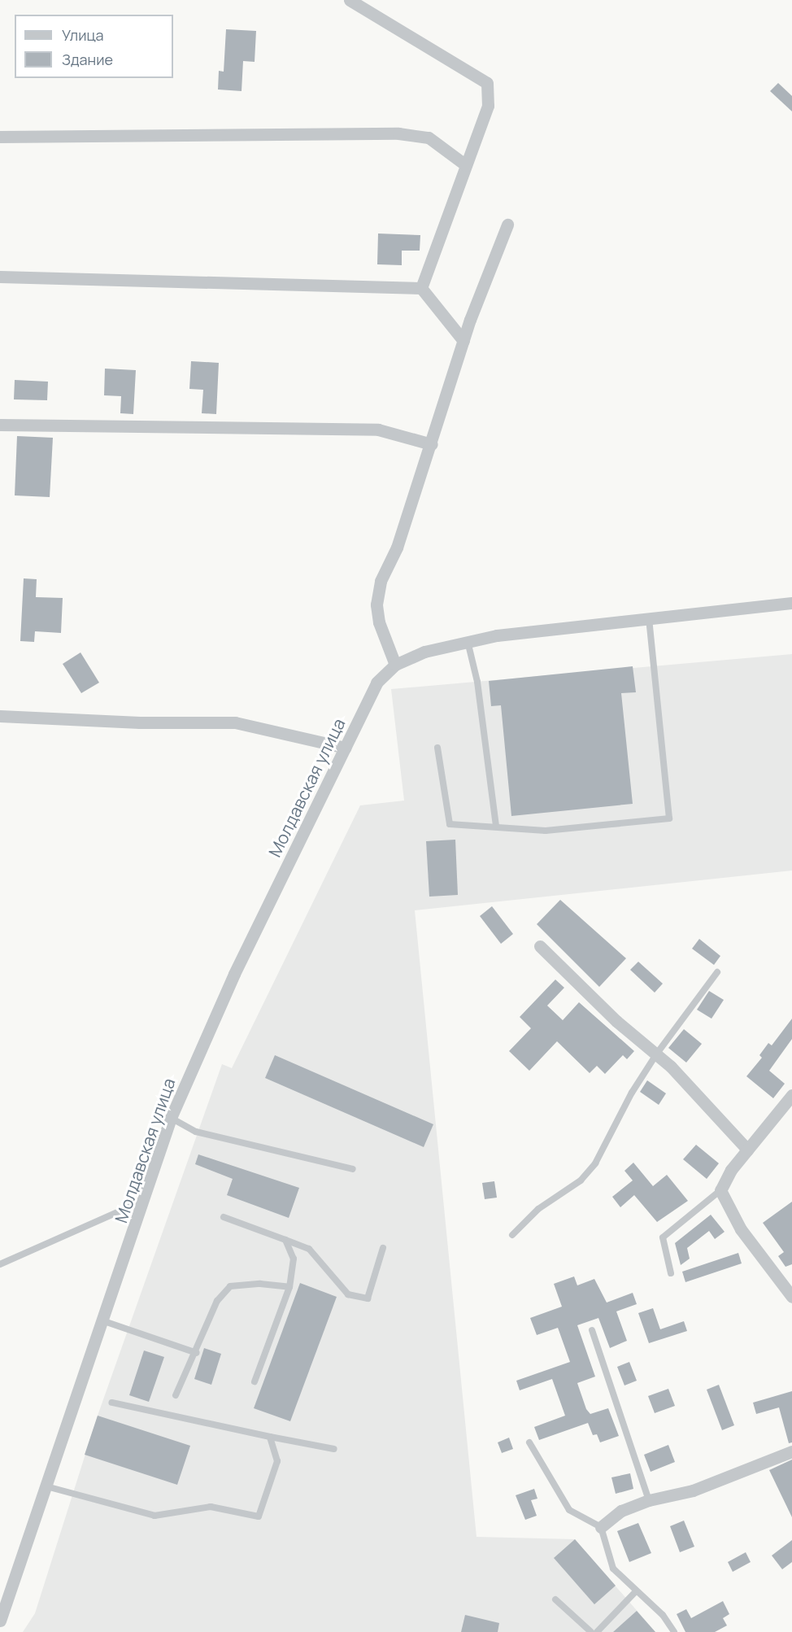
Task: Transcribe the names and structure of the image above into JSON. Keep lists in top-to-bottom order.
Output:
{
  "streets": {
    "street": ["Молдавская улица"]
  },
  "legend": ["Улица", "Здание"]
}
